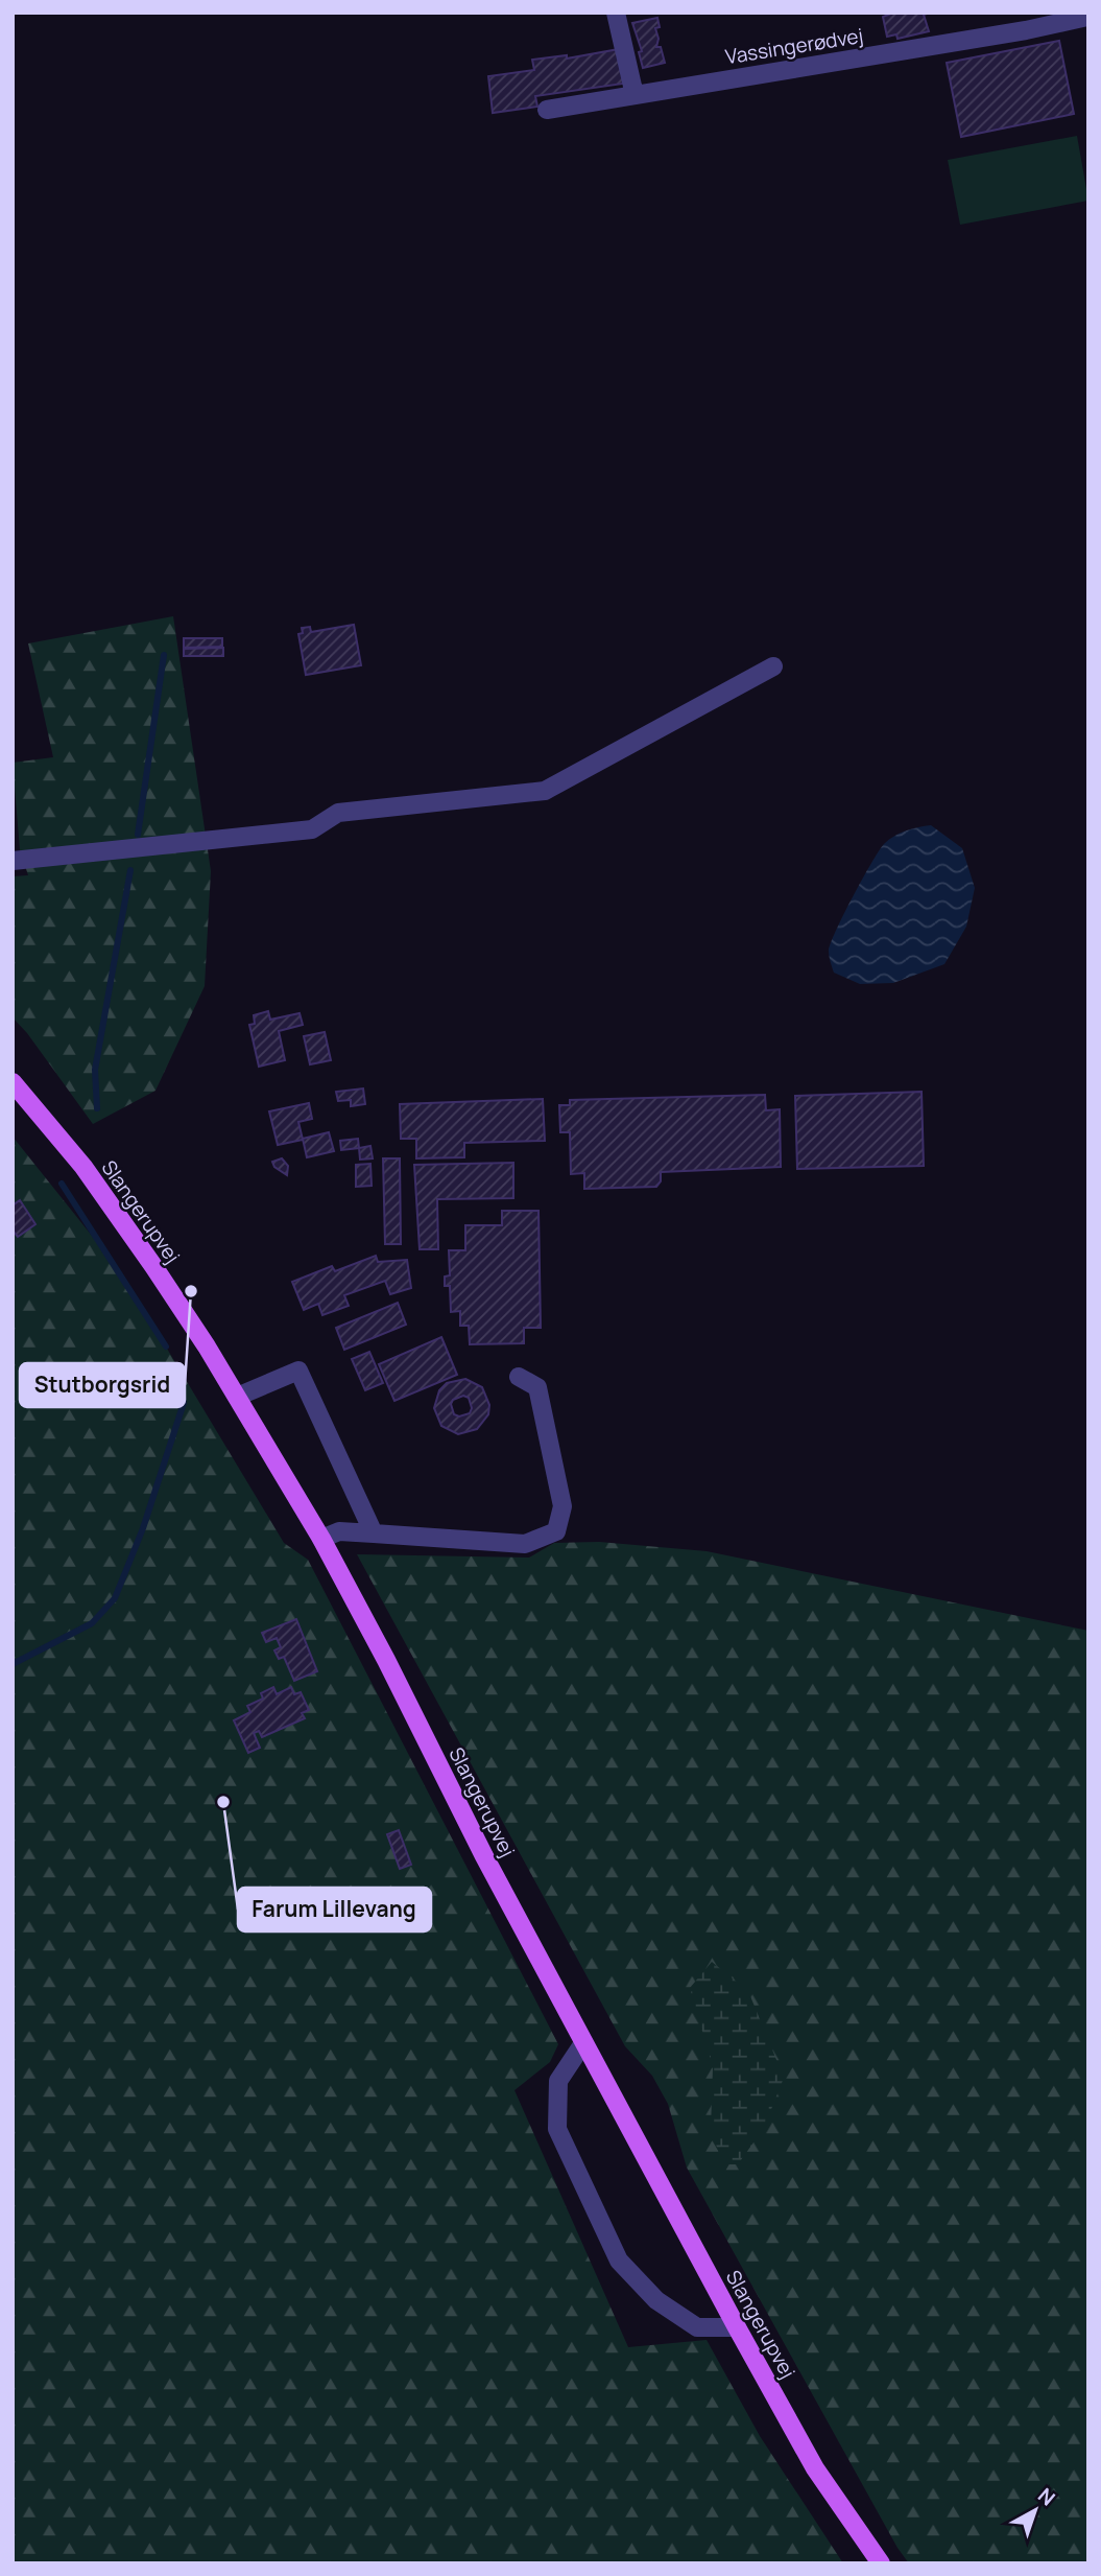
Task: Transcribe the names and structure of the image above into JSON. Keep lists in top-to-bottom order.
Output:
{
  "streets": {
    "main road": ["Slangerupvej"],
    "lane": ["Vassingerødvej"]
  },
  "places": ["Stutborgsrid", "Farum Lillevang"],
  "north": "top right"
}
